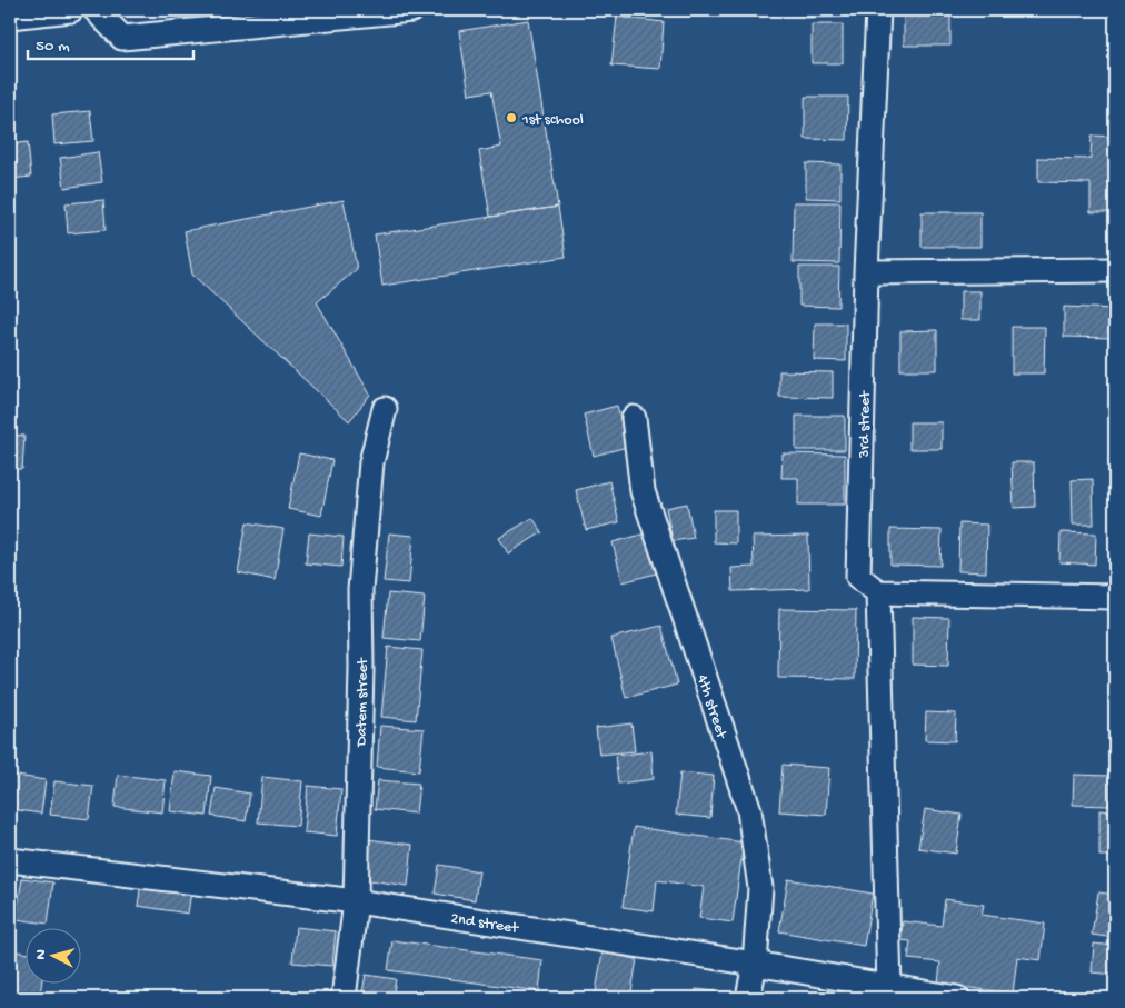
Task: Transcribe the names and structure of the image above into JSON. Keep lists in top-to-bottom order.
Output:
{
  "streets": {
    "street": [
      "3rd street",
      "Datem street",
      "4th street",
      "2nd street"
    ]
  },
  "crossings": [
    ["Datem street", "2nd street"],
    ["4th street", "2nd street"]
  ],
  "places": ["1st school"],
  "scale_bar": "50 m",
  "north": "left"
}
